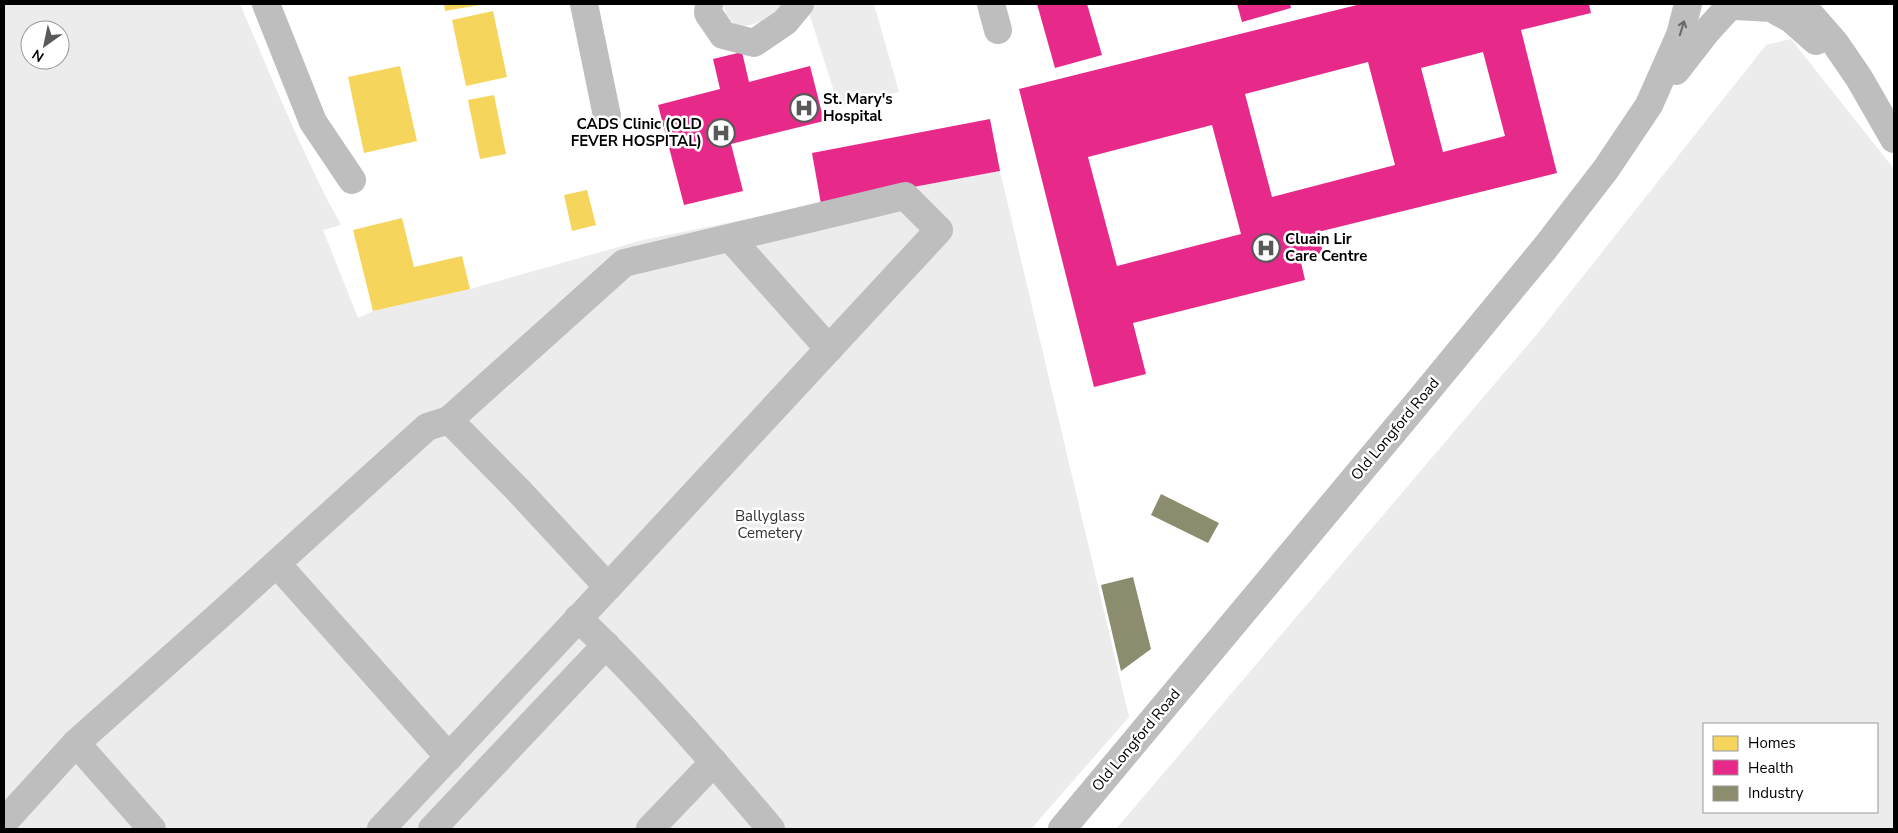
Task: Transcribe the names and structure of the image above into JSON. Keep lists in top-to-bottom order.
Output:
{
  "streets": {
    "street": ["Old Longford Road"]
  },
  "parks": ["Ballyglass Cemetery"],
  "places": {
    "hospital": ["St. Mary's Hospital", "CADS Clinic (OLD FEVER HOSPITAL)", "Cluain Lir Care Centre"]
  },
  "legend": ["Homes", "Health", "Industry"],
  "north": "bottom left"
}
